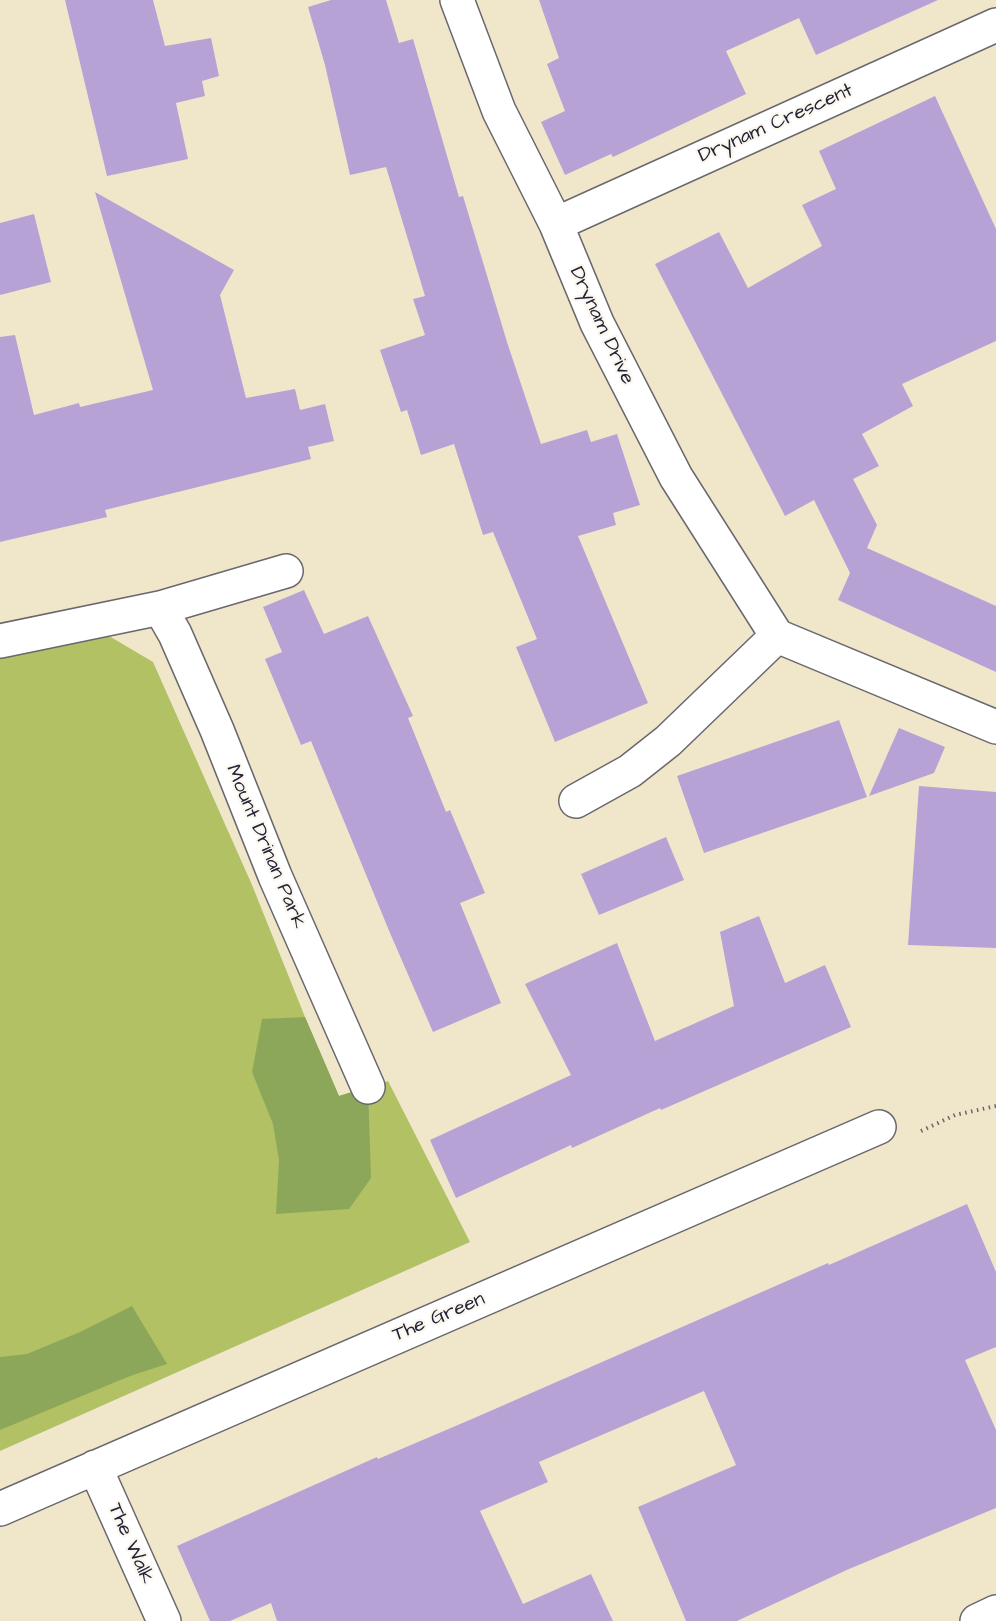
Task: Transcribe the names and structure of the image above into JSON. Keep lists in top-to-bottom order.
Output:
{
  "streets": {
    "street": [
      "Drynam Crescent",
      "Drynam Drive",
      "Mount Drinan Park",
      "The Green",
      "The Walk"
    ]
  },
  "crossings": [
    ["Drynam Crescent", "Drynam Drive"],
    ["The Green", "The Walk"]
  ]
}
